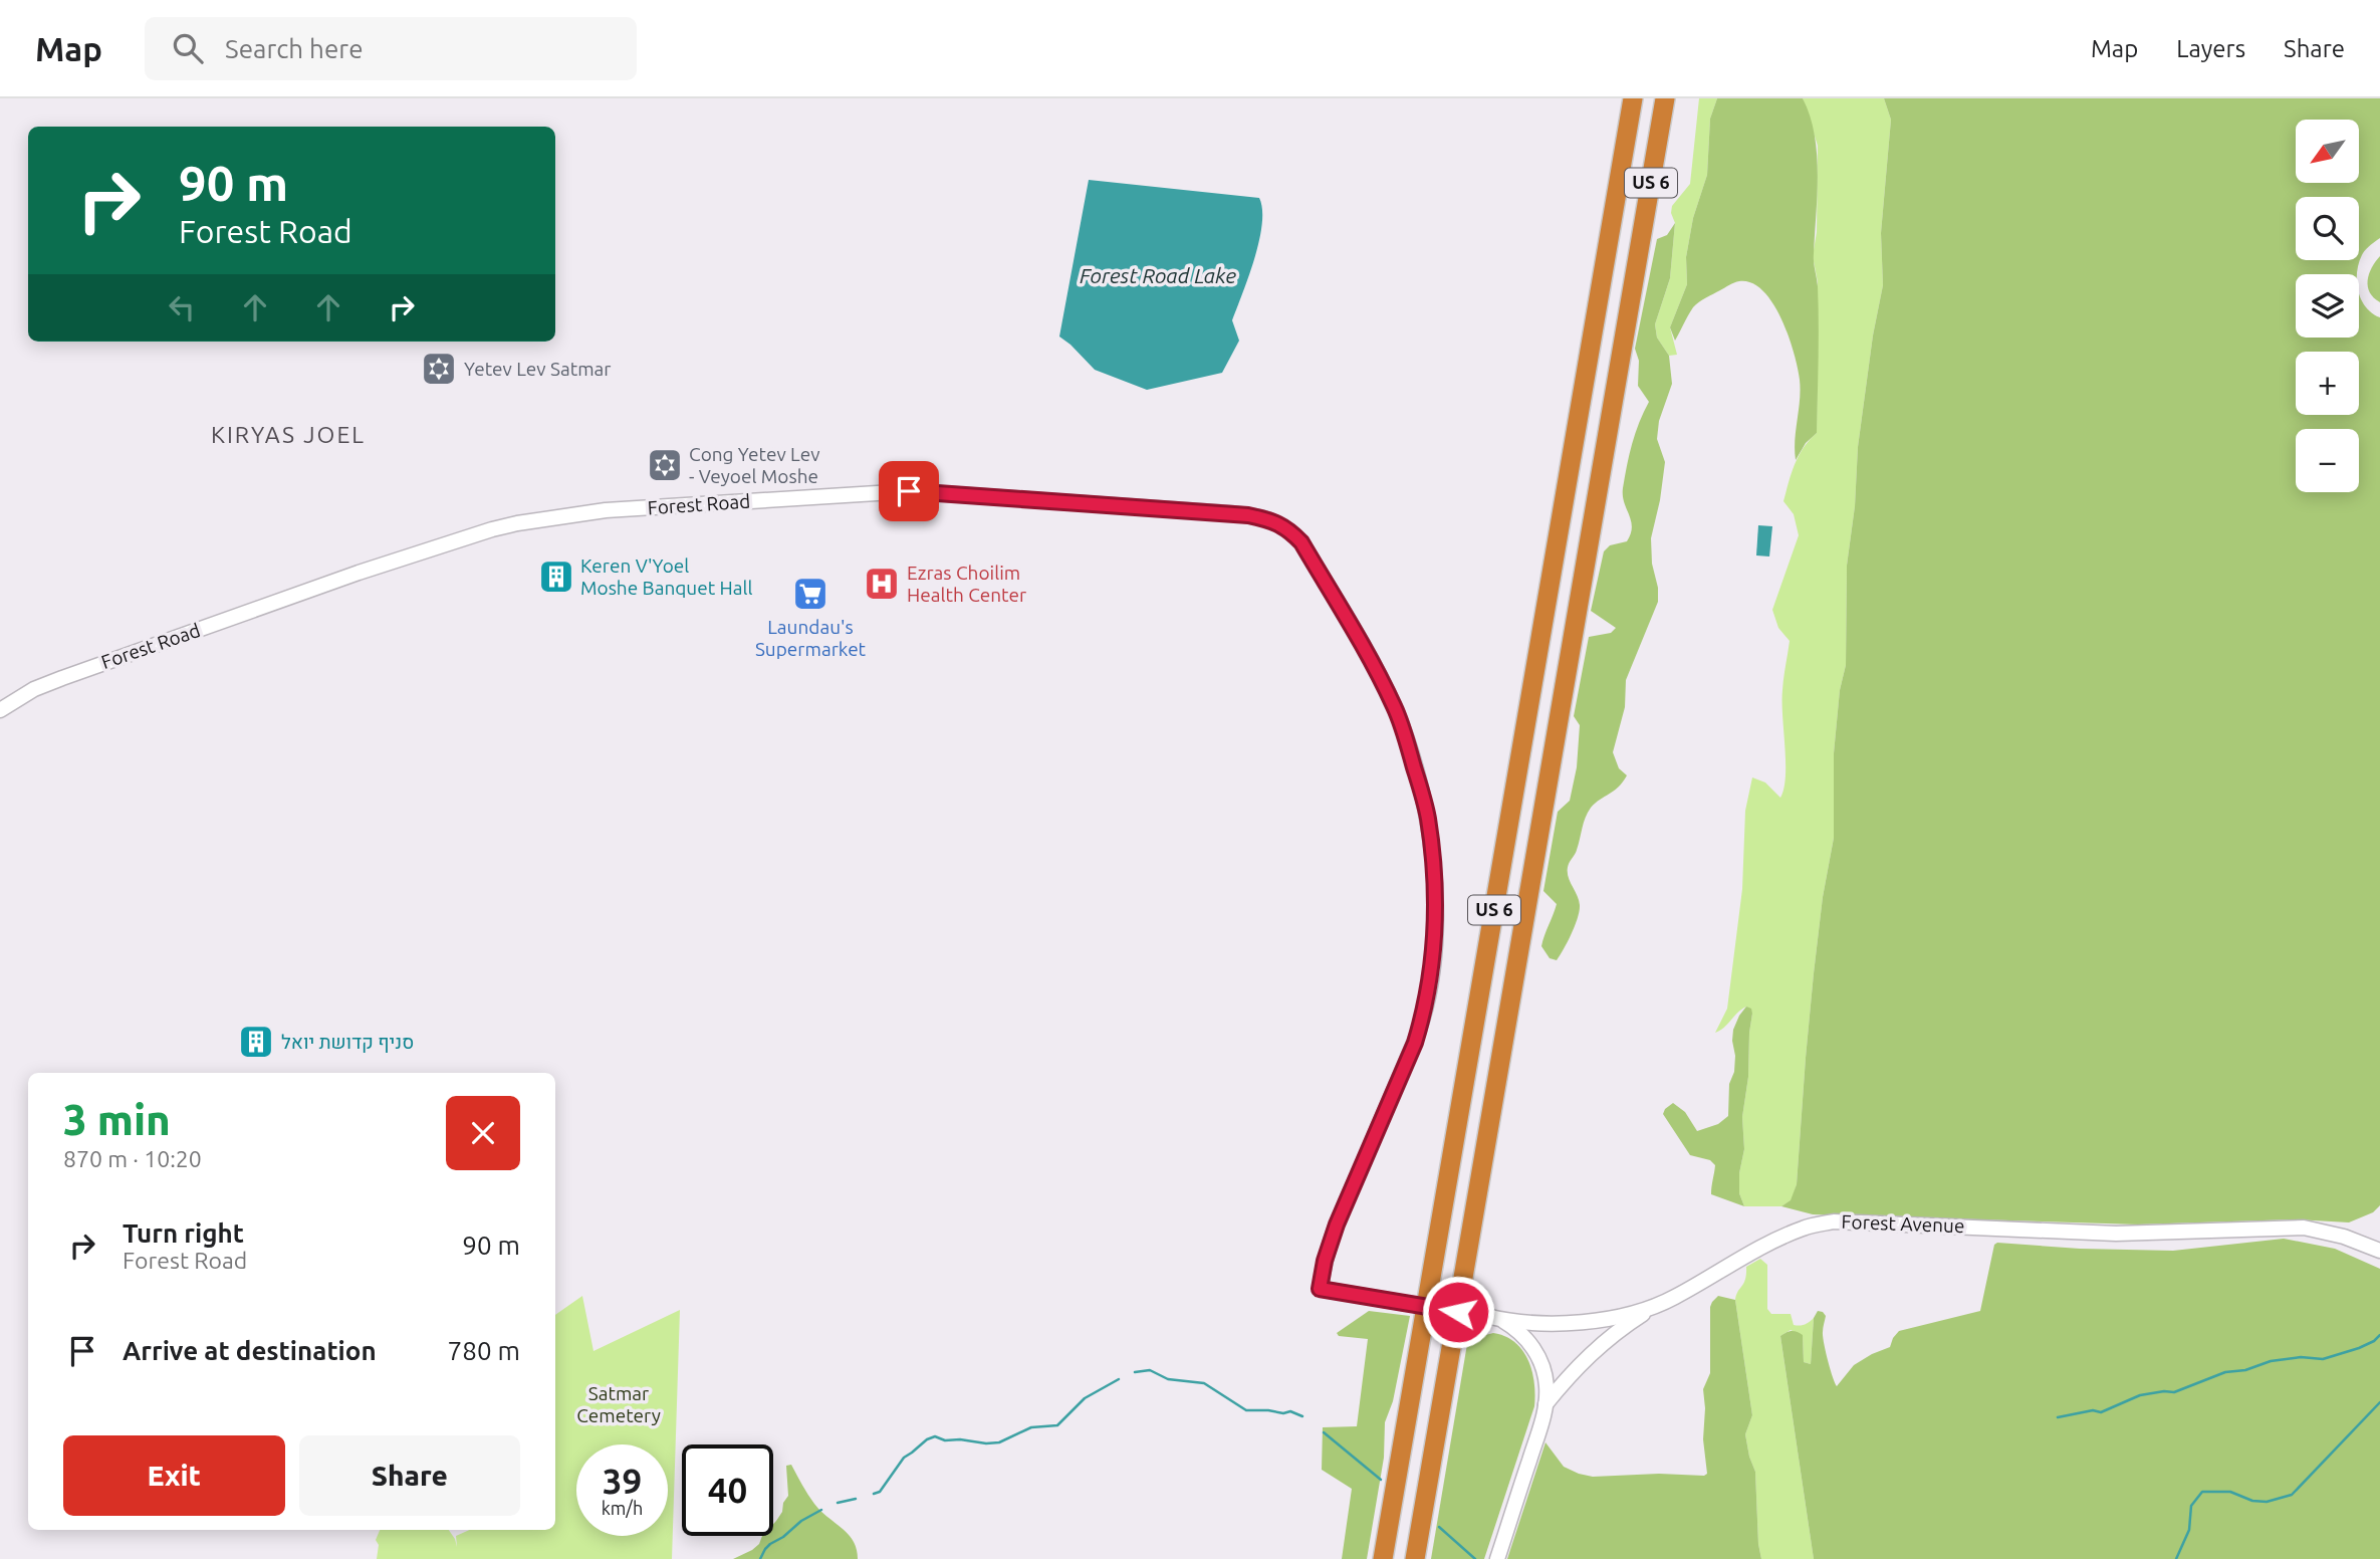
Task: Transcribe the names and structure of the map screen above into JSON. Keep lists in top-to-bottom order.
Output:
{
  "streets": {
    "highway": ["US 6"],
    "street": ["Forest Road", "Forest Avenue"]
  },
  "crossings": [
    ["Forest Road", "Forest Avenue"]
  ],
  "districts": ["KIRYAS JOEL"],
  "water": ["Forest Road Lake"],
  "parks": ["Satmar Cemetery"],
  "places": {
    "synagogue": ["Yetev Lev Satmar", "Cong Yetev Lev - Veyoel Moshe"],
    "building": ["Keren V'Yoel Moshe Banquet Hall", "סניף קדושת יואל"],
    "hospital": ["Ezras Choilim Health Center"],
    "supermarket": ["Laundau's Supermarket"]
  },
  "north": "bottom left",
  "page": {
    "header": "Map",
    "search": "Search here",
    "nav": ["Map", "Layers", "Share"],
    "map_buttons": ["+", "−"],
    "turn": ["90 m", "Forest Road"],
    "heading": ["3 min", "870 m · 10:20"],
    "list": [
      {
        "name": "Turn right",
        "note": "Forest Road",
        "value": "90 m"
      },
      {
        "name": "Arrive at destination",
        "value": "780 m"
      }
    ],
    "buttons": ["Exit", "Share"],
    "speed": "39 km/h",
    "limit": "40"
  }
}
